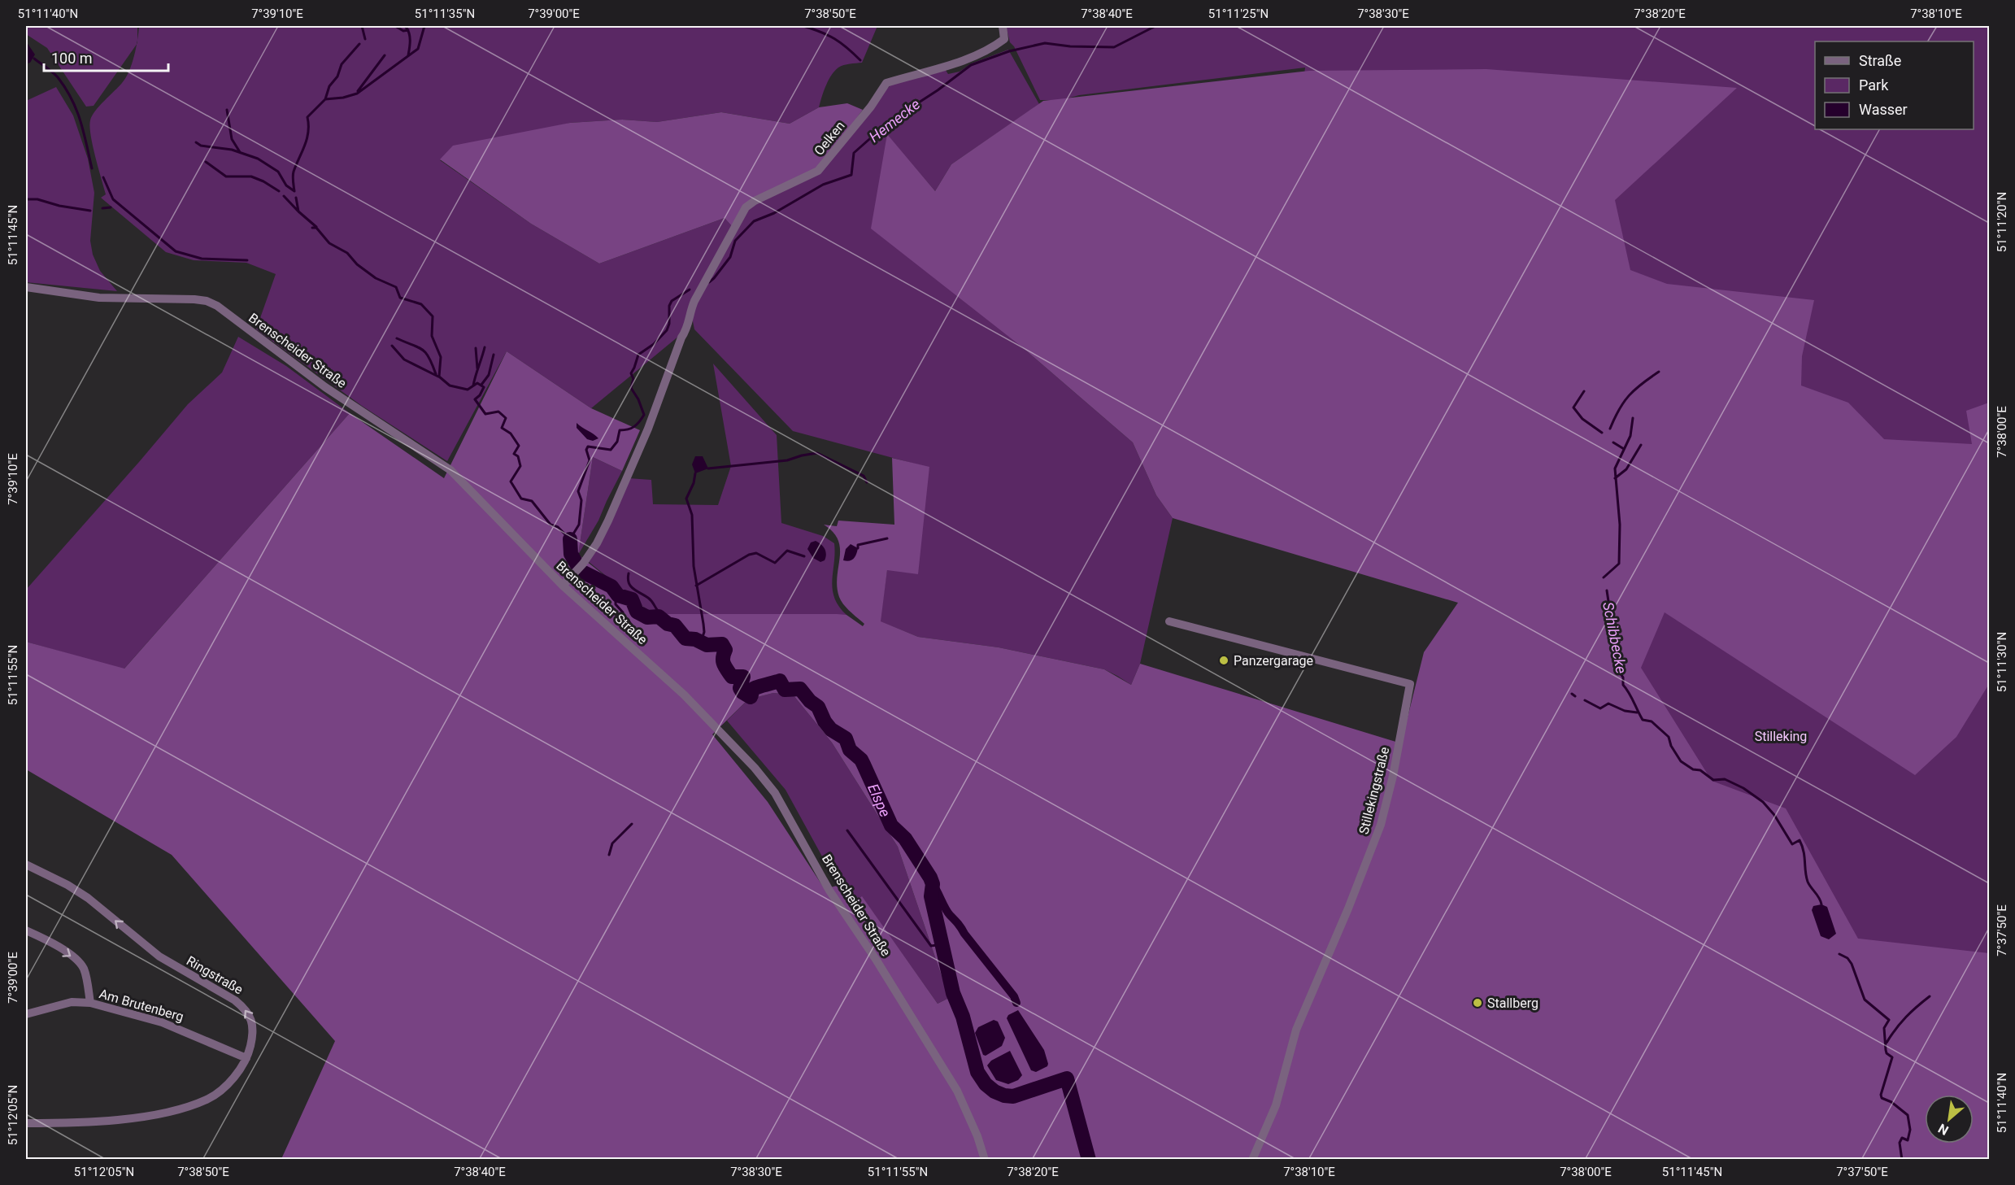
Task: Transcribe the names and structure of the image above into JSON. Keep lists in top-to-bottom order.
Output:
{
  "streets": {
    "street": [
      "Oelken",
      "Brenscheider Straße",
      "Stillekingstraße",
      "Ringstraße",
      "Am Brutenberg"
    ]
  },
  "crossings": [
    ["Oelken", "Brenscheider Straße"],
    ["Ringstraße", "Am Brutenberg"]
  ],
  "water": ["Hemecke", "Schibbecke", "Elspe"],
  "parks": ["Stilleking"],
  "places": ["Panzergarage", "Stallberg"],
  "legend": ["Straße", "Park", "Wasser"],
  "scale_bar": "100 m",
  "north": "bottom left",
  "coordinates": [
    "51°11'40\"N",
    "7°39'10\"E",
    "51°11'35\"N",
    "7°39'00\"E",
    "7°38'50\"E",
    "7°38'40\"E",
    "51°11'25\"N",
    "7°38'30\"E",
    "7°38'20\"E",
    "7°38'10\"E",
    "51°11'20\"N",
    "51°11'45\"N",
    "7°38'00\"E",
    "51°11'30\"N",
    "51°11'55\"N",
    "7°37'50\"E",
    "51°12'05\"N"
  ]
}
